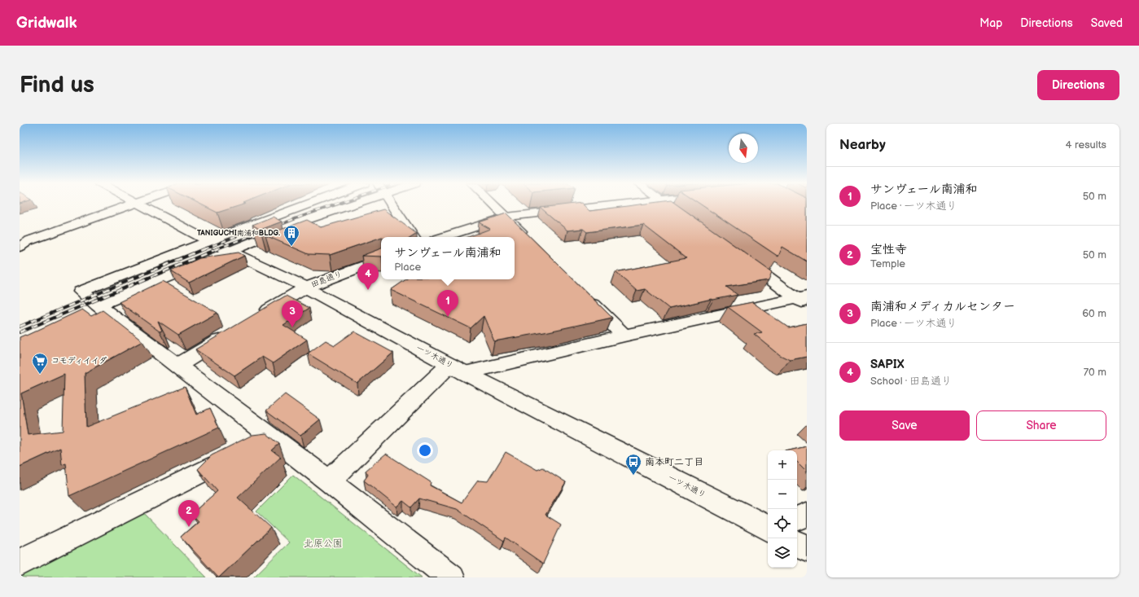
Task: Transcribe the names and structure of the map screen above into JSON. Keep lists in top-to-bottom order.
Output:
{
  "streets": {
    "street": ["田島通り", "一ツ木通り"]
  },
  "crossings": [
    ["田島通り", "一ツ木通り"]
  ],
  "parks": ["北原公園"],
  "places": {
    "building": ["TANIGUCHI南浦和BLDG."],
    "supermarket": ["コモディイイダ"],
    "bus stop": ["南本町二丁目"]
  },
  "north": "bottom",
  "page": {
    "header": "Gridwalk",
    "nav": ["Map", "Directions", "Saved"],
    "buttons": [
      "Directions",
      ["Save", "Share"]
    ],
    "title": "Find us",
    "heading": ["Nearby", "4 results"],
    "list": [
      {
        "mark": "1",
        "name": "サンヴェール南浦和",
        "note": "Place · 一ツ木通り",
        "value": "50 m"
      },
      {
        "mark": "2",
        "name": "宝性寺",
        "note": "Temple",
        "value": "50 m"
      },
      {
        "mark": "3",
        "name": "南浦和メディカルセンター",
        "note": "Place · 一ツ木通り",
        "value": "60 m"
      },
      {
        "mark": "4",
        "name": "SAPIX",
        "note": "School · 田島通り",
        "value": "70 m"
      }
    ],
    "popup": ["サンヴェール南浦和", "Place"],
    "pins": [
      "4",
      "1",
      "3",
      "2"
    ],
    "map_buttons": ["+", "−"]
  }
}
